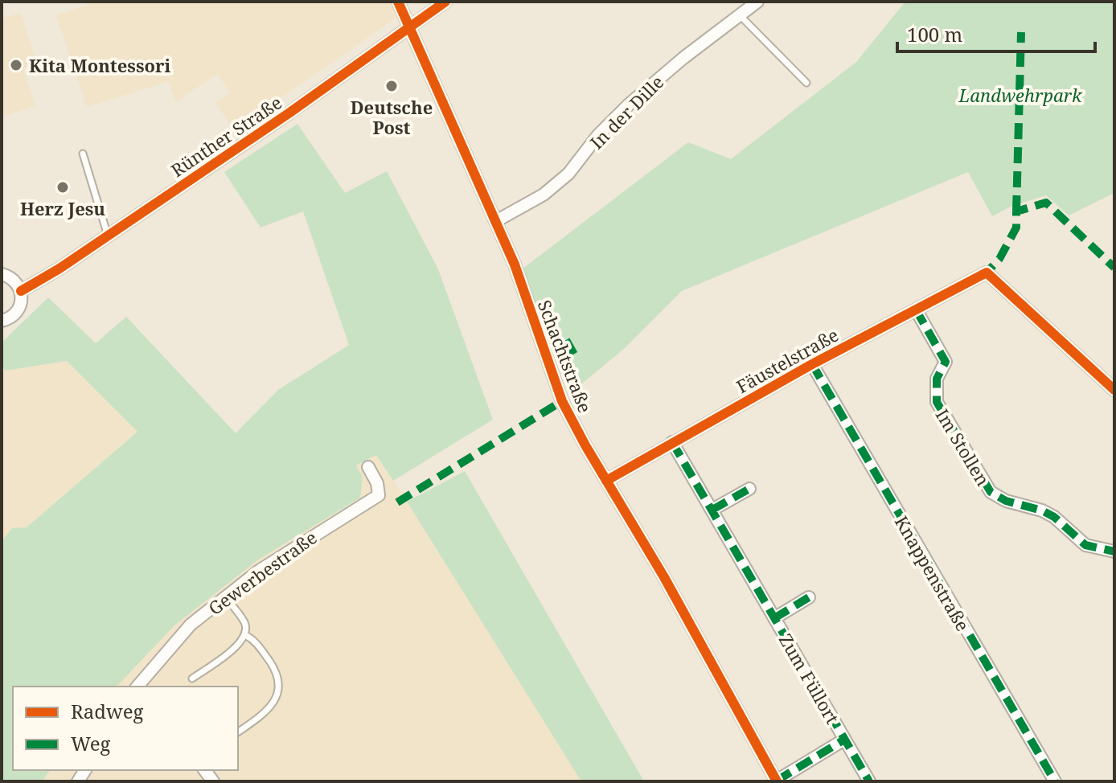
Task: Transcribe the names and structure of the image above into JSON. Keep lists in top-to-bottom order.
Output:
{
  "streets": {
    "street": [
      "In der Dille",
      "Rünther Straße",
      "Schachtstraße",
      "Fäustelstraße",
      "Im Stollen",
      "Gewerbestraße",
      "Knappenstraße",
      "Zum Füllort"
    ]
  },
  "crossings": [
    ["In der Dille", "Schachtstraße"],
    ["Rünther Straße", "Schachtstraße"],
    ["Schachtstraße", "Fäustelstraße"],
    ["Schachtstraße", "Zum Füllort"],
    ["Fäustelstraße", "Im Stollen"],
    ["Fäustelstraße", "Knappenstraße"],
    ["Fäustelstraße", "Zum Füllort"]
  ],
  "parks": ["Landwehrpark"],
  "places": ["Kita Montessori", "Deutsche Post", "Herz Jesu"],
  "legend": ["Radweg", "Weg"],
  "scale_bar": "100 m"
}
